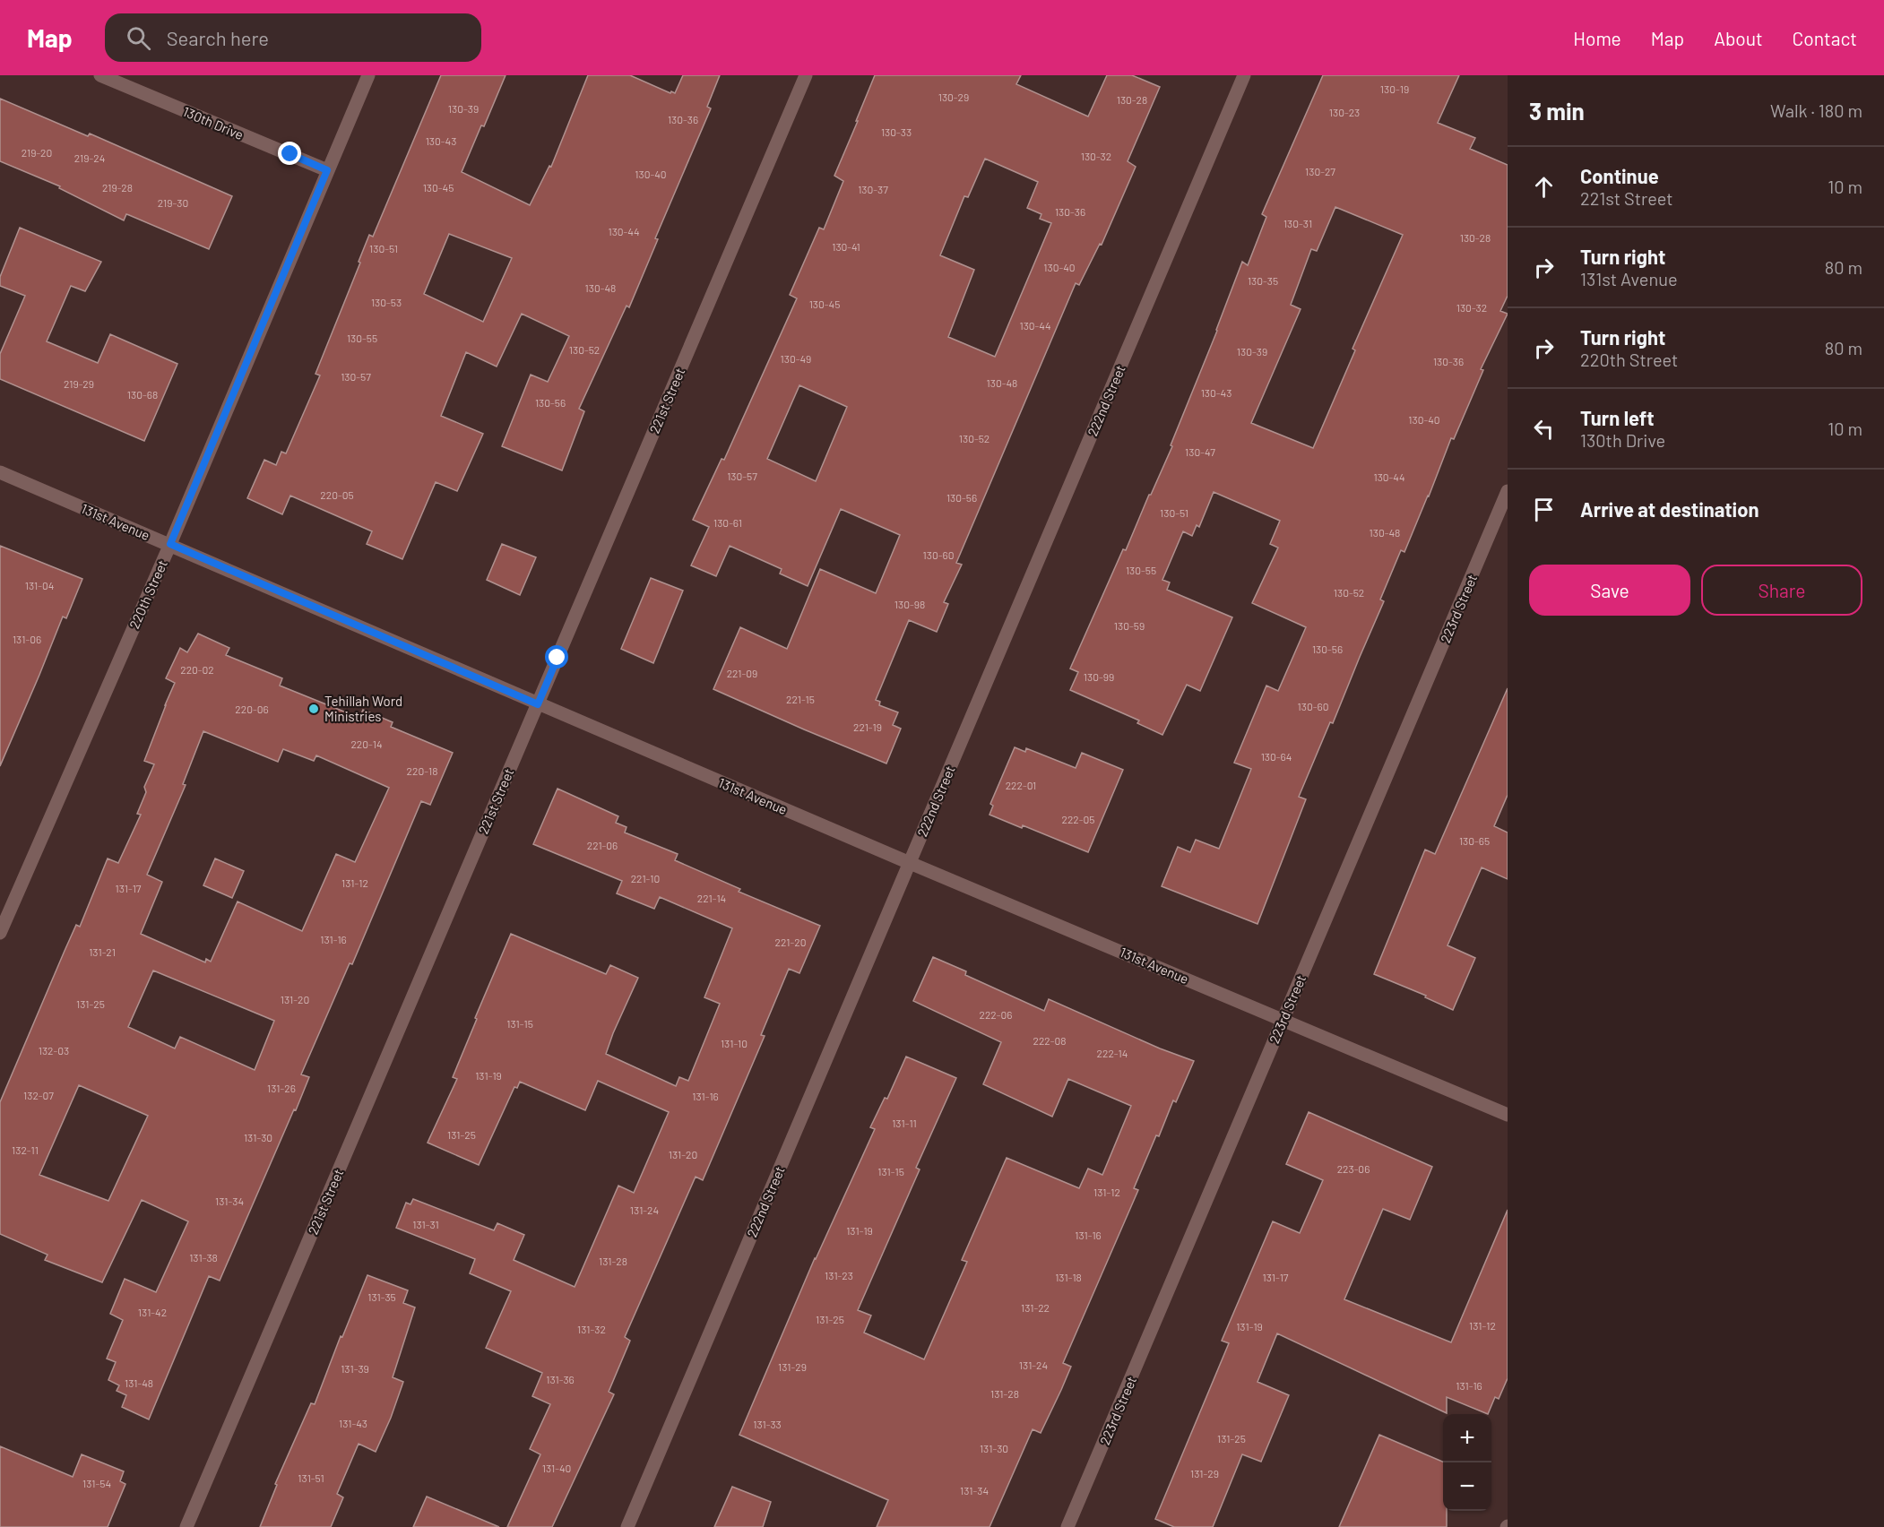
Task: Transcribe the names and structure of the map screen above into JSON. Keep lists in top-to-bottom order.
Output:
{
  "streets": {
    "street": [
      "130th Drive",
      "221st Street",
      "222nd Street",
      "131st Avenue",
      "220th Street",
      "223rd Street"
    ]
  },
  "crossings": [
    ["130th Drive", "220th Street"],
    ["221st Street", "131st Avenue"],
    ["222nd Street", "131st Avenue"],
    ["131st Avenue", "220th Street"],
    ["131st Avenue", "223rd Street"]
  ],
  "places": ["Tehillah Word Ministries"],
  "house_numbers": [
    "130-19",
    "130-29",
    "130-28",
    "130-39",
    "130-23",
    "130-36",
    "130-33",
    "130-43",
    "219-20",
    "130-32",
    "219-24",
    "130-27",
    "130-40",
    "219-28",
    "130-45",
    "130-37",
    "219-30",
    "130-36",
    "130-31",
    "130-44",
    "130-28",
    "130-41",
    "130-51",
    "130-40",
    "130-35",
    "130-48",
    "130-53",
    "130-45",
    "130-32",
    "130-44",
    "130-55",
    "130-52",
    "130-39",
    "130-49",
    "130-36",
    "130-57",
    "130-48",
    "219-29",
    "130-43",
    "130-68",
    "130-56",
    "130-40",
    "130-52",
    "130-47",
    "130-57",
    "130-44",
    "220-05",
    "130-56",
    "130-51",
    "130-61",
    "130-48",
    "130-60",
    "130-55",
    "131-04",
    "130-52",
    "130-98",
    "130-59",
    "131-06",
    "130-56",
    "220-02",
    "221-09",
    "130-99",
    "221-15",
    "130-60",
    "220-06",
    "221-19",
    "220-14",
    "130-64",
    "220-18",
    "222-01",
    "222-05",
    "130-65",
    "221-06",
    "221-10",
    "131-12",
    "131-17",
    "221-14",
    "131-16",
    "221-20",
    "131-21",
    "131-20",
    "131-25",
    "222-06",
    "131-15",
    "222-08",
    "131-10",
    "132-03",
    "222-14",
    "131-19",
    "131-26",
    "132-07",
    "131-16",
    "131-11",
    "131-25",
    "131-30",
    "132-11",
    "131-20",
    "223-06",
    "131-15",
    "131-12",
    "131-34",
    "131-24",
    "131-31",
    "131-19",
    "131-16",
    "131-38",
    "131-28",
    "131-23",
    "131-18",
    "131-17",
    "131-35",
    "131-22",
    "131-42",
    "131-25",
    "131-12",
    "131-19",
    "131-32",
    "131-24",
    "131-29",
    "131-39",
    "131-36",
    "131-48",
    "131-16",
    "131-28",
    "131-43",
    "131-33",
    "131-25",
    "131-30",
    "131-40",
    "131-29",
    "131-51",
    "131-54",
    "131-34"
  ],
  "page": {
    "header": "Map",
    "search": "Search here",
    "nav": [
      "Home",
      "Map",
      "About",
      "Contact"
    ],
    "heading": ["3 min", "Walk · 180 m"],
    "list": [
      ["Continue", "221st Street", "10 m"],
      ["Turn right", "131st Avenue", "80 m"],
      ["Turn right", "220th Street", "80 m"],
      ["Turn left", "130th Drive", "10 m"],
      "Arrive at destination"
    ],
    "buttons": ["Save", "Share"],
    "map_buttons": ["+", "−"]
  }
}
